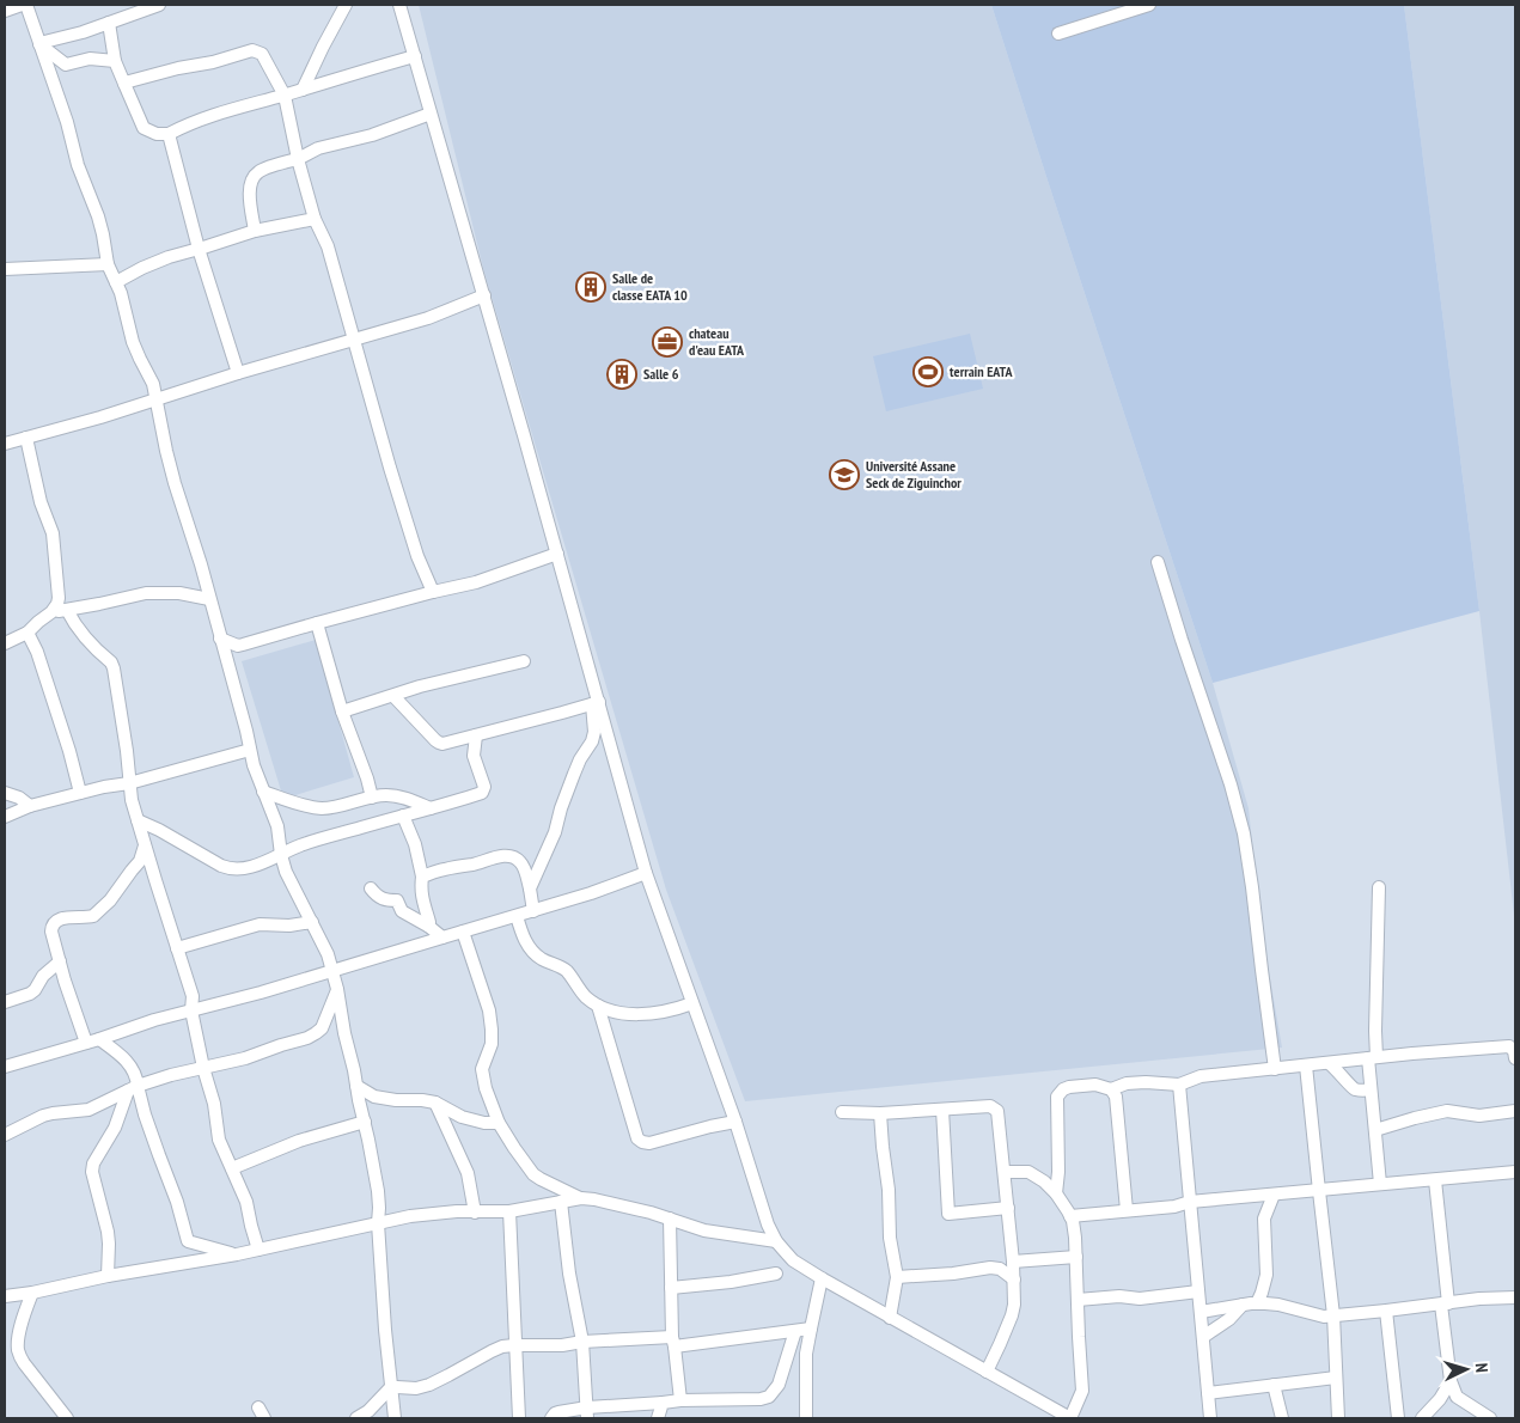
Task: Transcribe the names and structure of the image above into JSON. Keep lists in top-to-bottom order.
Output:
{
  "places": {
    "building": ["Salle de classe EATA 10", "Salle 6"],
    "office": ["chateau d'eau EATA"],
    "sports": ["terrain EATA"],
    "school or university": ["Université Assane Seck de Ziguinchor"]
  },
  "north": "right"
}
